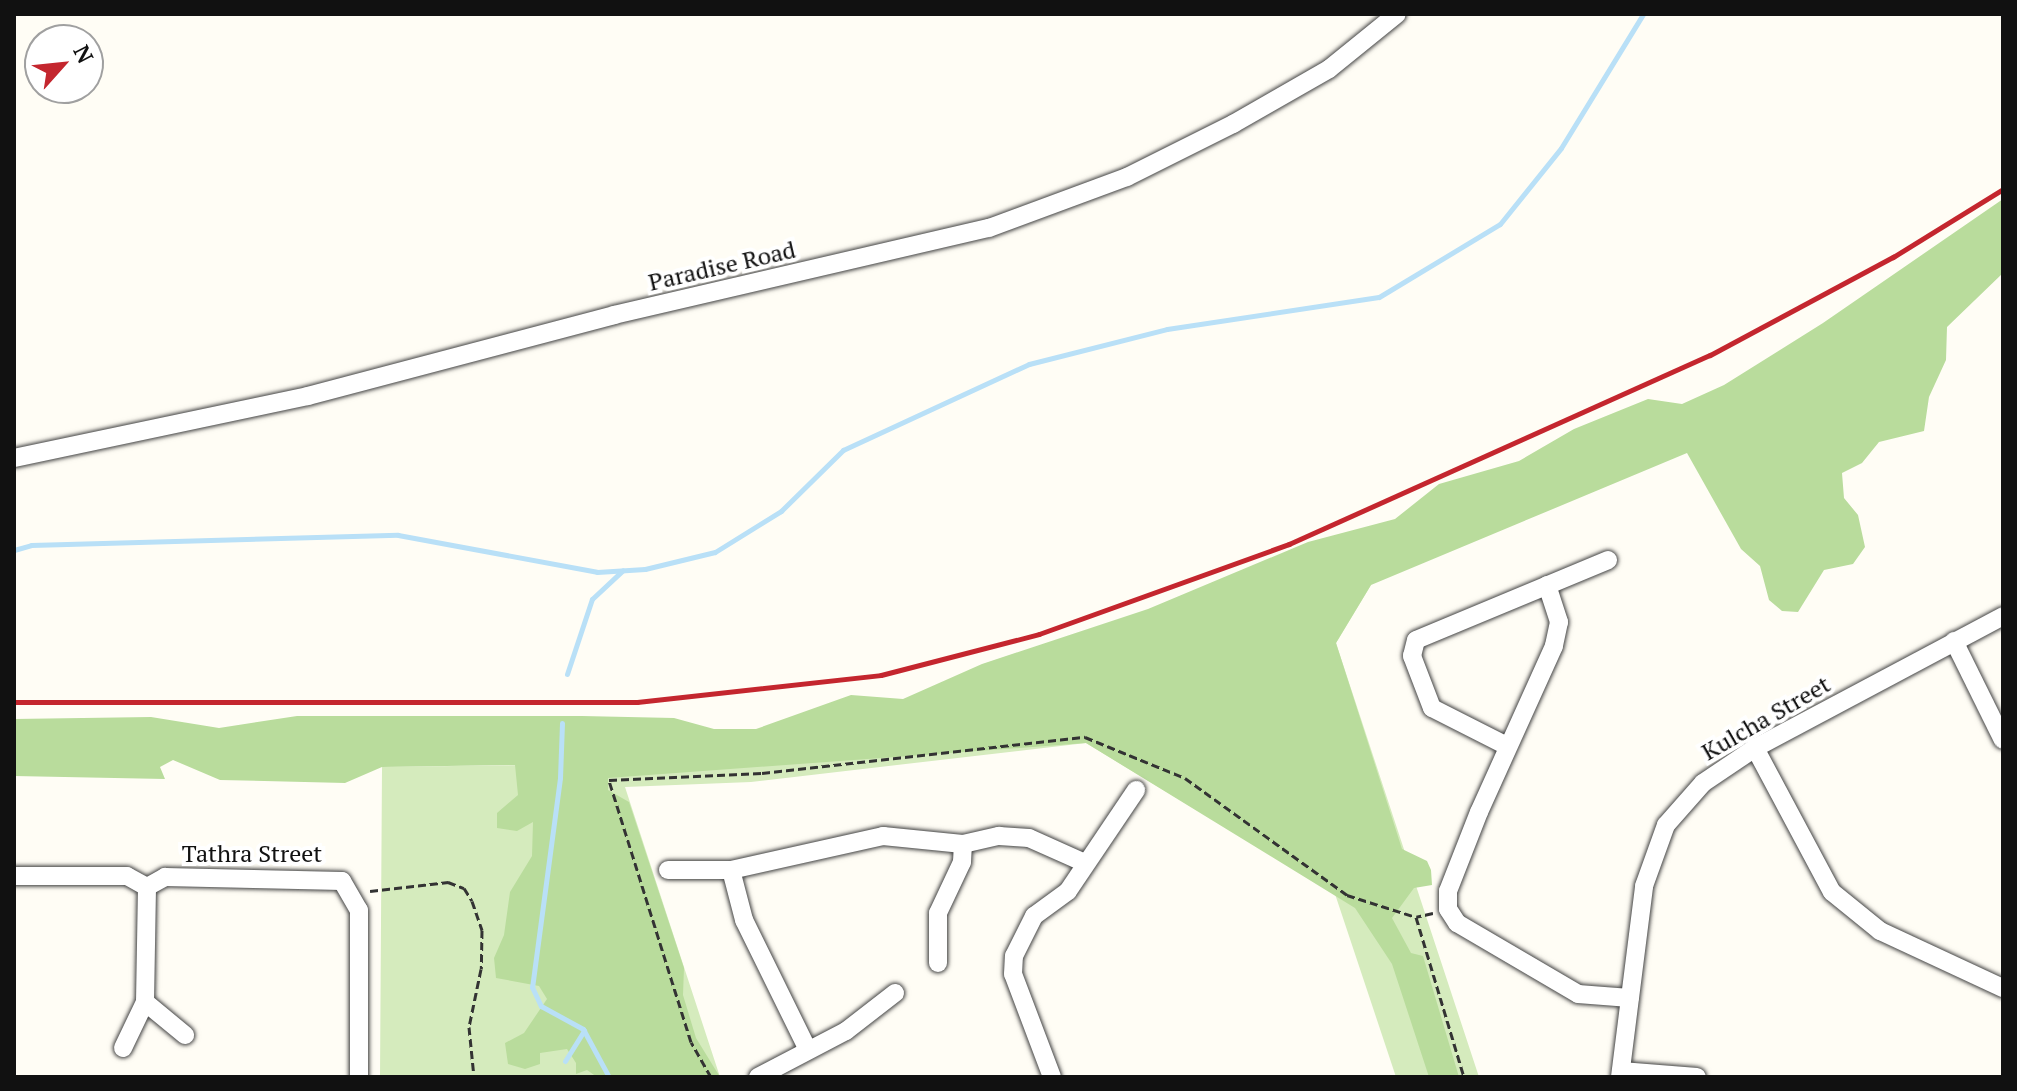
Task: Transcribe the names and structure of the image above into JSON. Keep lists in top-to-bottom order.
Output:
{
  "streets": {
    "street": ["Paradise Road", "Kulcha Street", "Tathra Street"]
  },
  "north": "top right"
}
